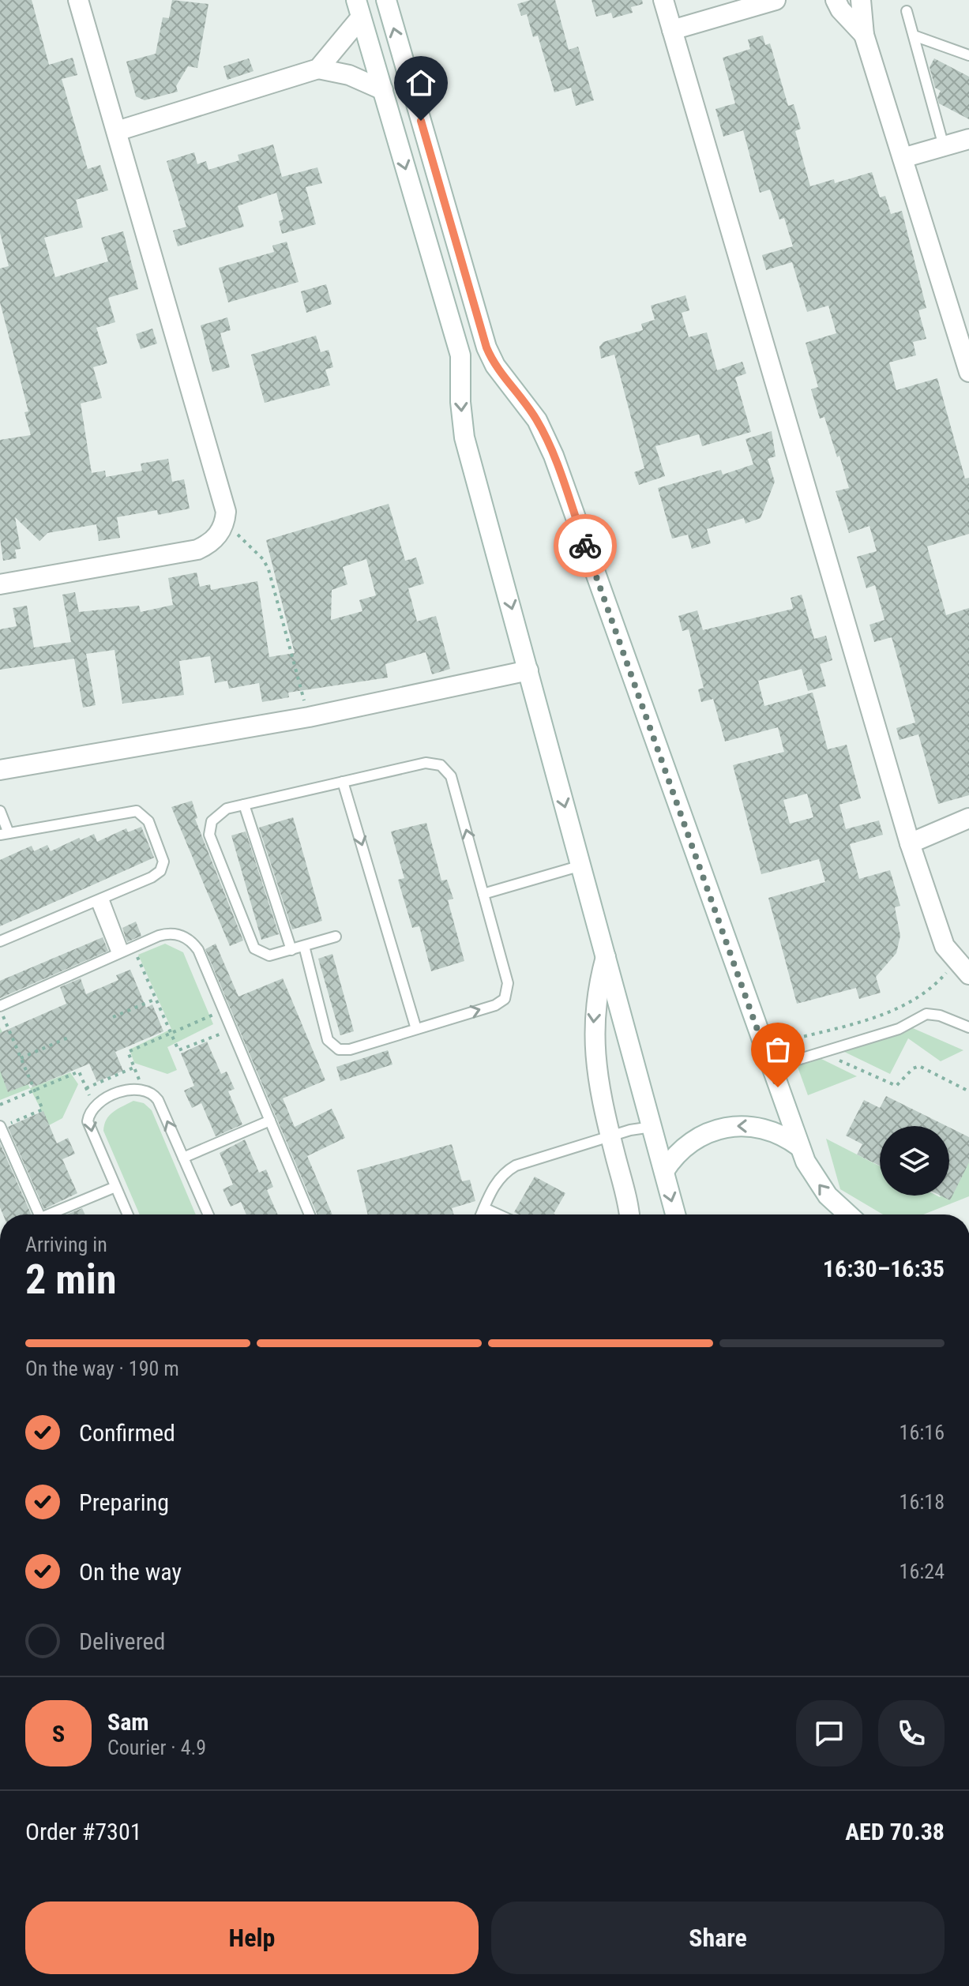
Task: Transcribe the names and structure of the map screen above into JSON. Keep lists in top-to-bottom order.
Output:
{
  "page": {
    "heading": ["2 min", "Arriving in", "16:30–16:35"],
    "panel": [
      "Sam",
      "Courier · 4.9",
      "Order #7301",
      "AED 70.38"
    ],
    "bar": "On the way · 190 m",
    "list": [
      ["Confirmed", "16:16"],
      ["Preparing", "16:18"],
      ["On the way", "16:24"],
      "Delivered"
    ],
    "round": "S",
    "buttons": ["Help", "Share"]
  }
}
